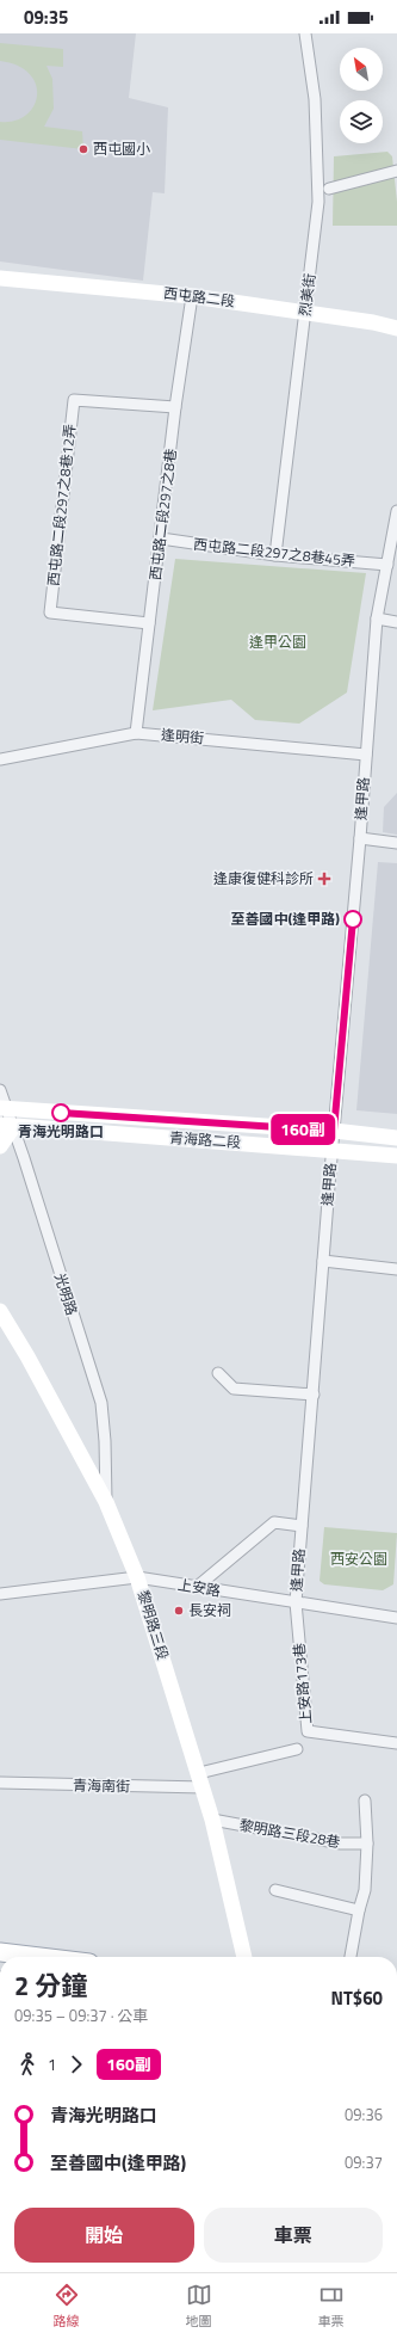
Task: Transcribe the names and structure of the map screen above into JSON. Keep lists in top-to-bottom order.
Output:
{
  "streets": {
    "main road": ["西屯路二段", "青海路二段", "黎明路三段"],
    "street": [
      "烈美街",
      "西屯路二段297之8巷12弄",
      "西屯路二段297之8巷",
      "西屯路二段297之8巷45弄",
      "逢明街",
      "逢甲路",
      "光明路",
      "上安路",
      "上安路173巷",
      "青海南街",
      "黎明路三段28巷"
    ]
  },
  "crossings": [
    ["烈美街", "西屯路二段"],
    ["烈美街", "西屯路二段297之8巷45弄"],
    ["西屯路二段", "西屯路二段297之8巷"],
    ["西屯路二段297之8巷12弄", "西屯路二段297之8巷"],
    ["西屯路二段297之8巷", "西屯路二段297之8巷45弄"],
    ["西屯路二段297之8巷", "逢明街"],
    ["西屯路二段297之8巷45弄", "逢甲路"],
    ["逢明街", "逢甲路"],
    ["逢甲路", "青海路二段"],
    ["逢甲路", "上安路"],
    ["逢甲路", "上安路173巷"],
    ["青海路二段", "光明路"],
    ["光明路", "黎明路三段"],
    ["上安路", "黎明路三段"],
    ["上安路", "上安路173巷"],
    ["黎明路三段", "青海南街"],
    ["黎明路三段", "黎明路三段28巷"]
  ],
  "parks": ["逢甲公園", "西安公園"],
  "places": {
    "other": [
      "西屯國小",
      "至善國中(逢甲路)",
      "青海光明路口",
      "長安祠"
    ],
    "health": ["逢康復健科診所"]
  },
  "lines": ["bus line 160副"],
  "north": "top left",
  "page": {
    "status": "09:35",
    "on_map": "160副",
    "heading": ["2 分鐘", "09:35 – 09:37 · 公車", "NT$60"],
    "legs": ["1", "160副"],
    "list": [
      {
        "name": "青海光明路口",
        "value": "09:36"
      },
      {
        "name": "至善國中(逢甲路)",
        "value": "09:37"
      }
    ],
    "buttons": ["開始", "車票"],
    "tabs": ["路線", "地圖", "車票"]
  }
}
